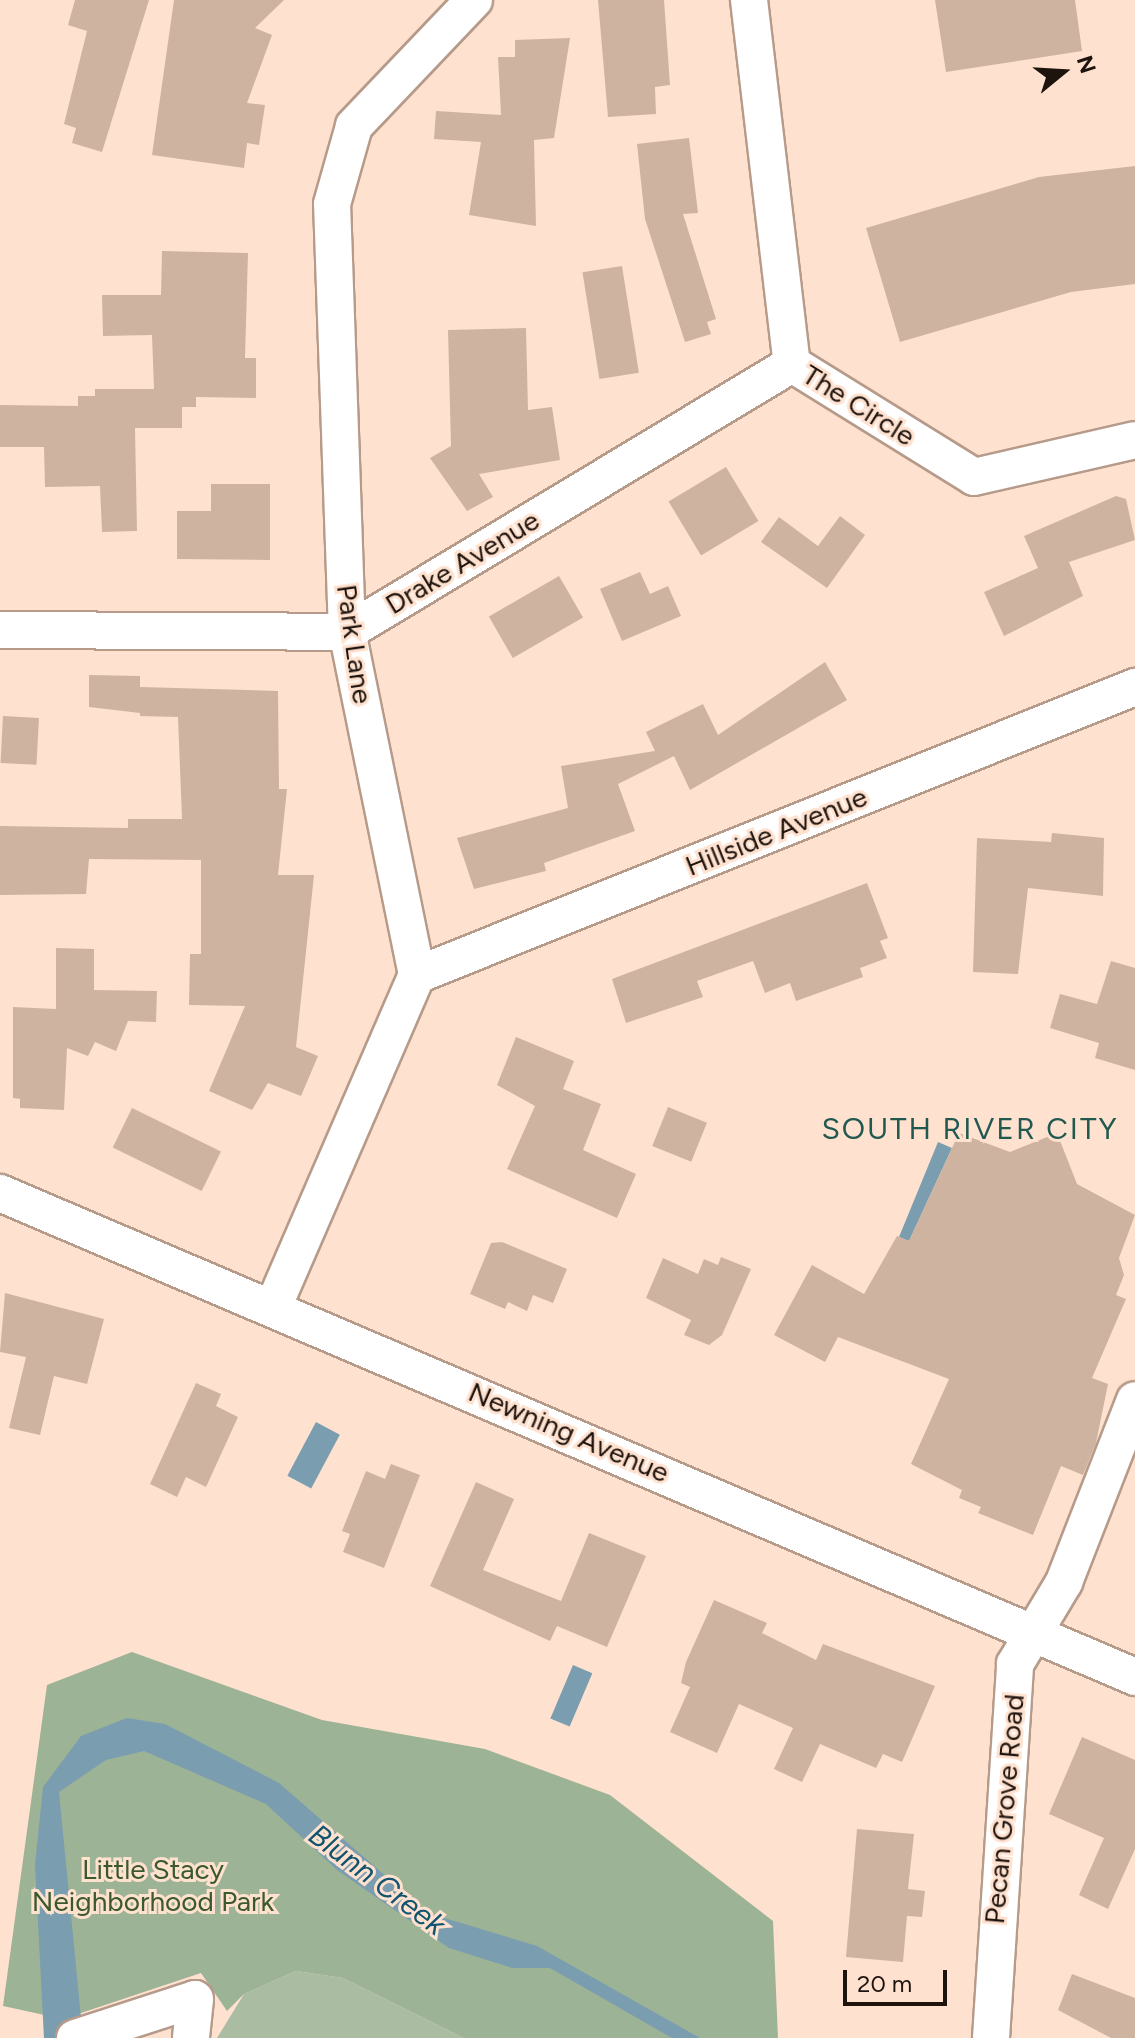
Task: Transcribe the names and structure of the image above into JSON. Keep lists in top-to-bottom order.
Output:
{
  "streets": {
    "street": [
      "The Circle",
      "Drake Avenue",
      "Park Lane",
      "Hillside Avenue",
      "Newning Avenue",
      "Pecan Grove Road"
    ]
  },
  "crossings": [
    ["The Circle", "Drake Avenue"],
    ["Drake Avenue", "Park Lane"],
    ["Park Lane", "Hillside Avenue"],
    ["Newning Avenue", "Pecan Grove Road"]
  ],
  "districts": ["SOUTH RIVER CITY"],
  "water": ["Blunn Creek"],
  "parks": ["Little Stacy Neighborhood Park"],
  "scale_bar": "20 m",
  "north": "right"
}
